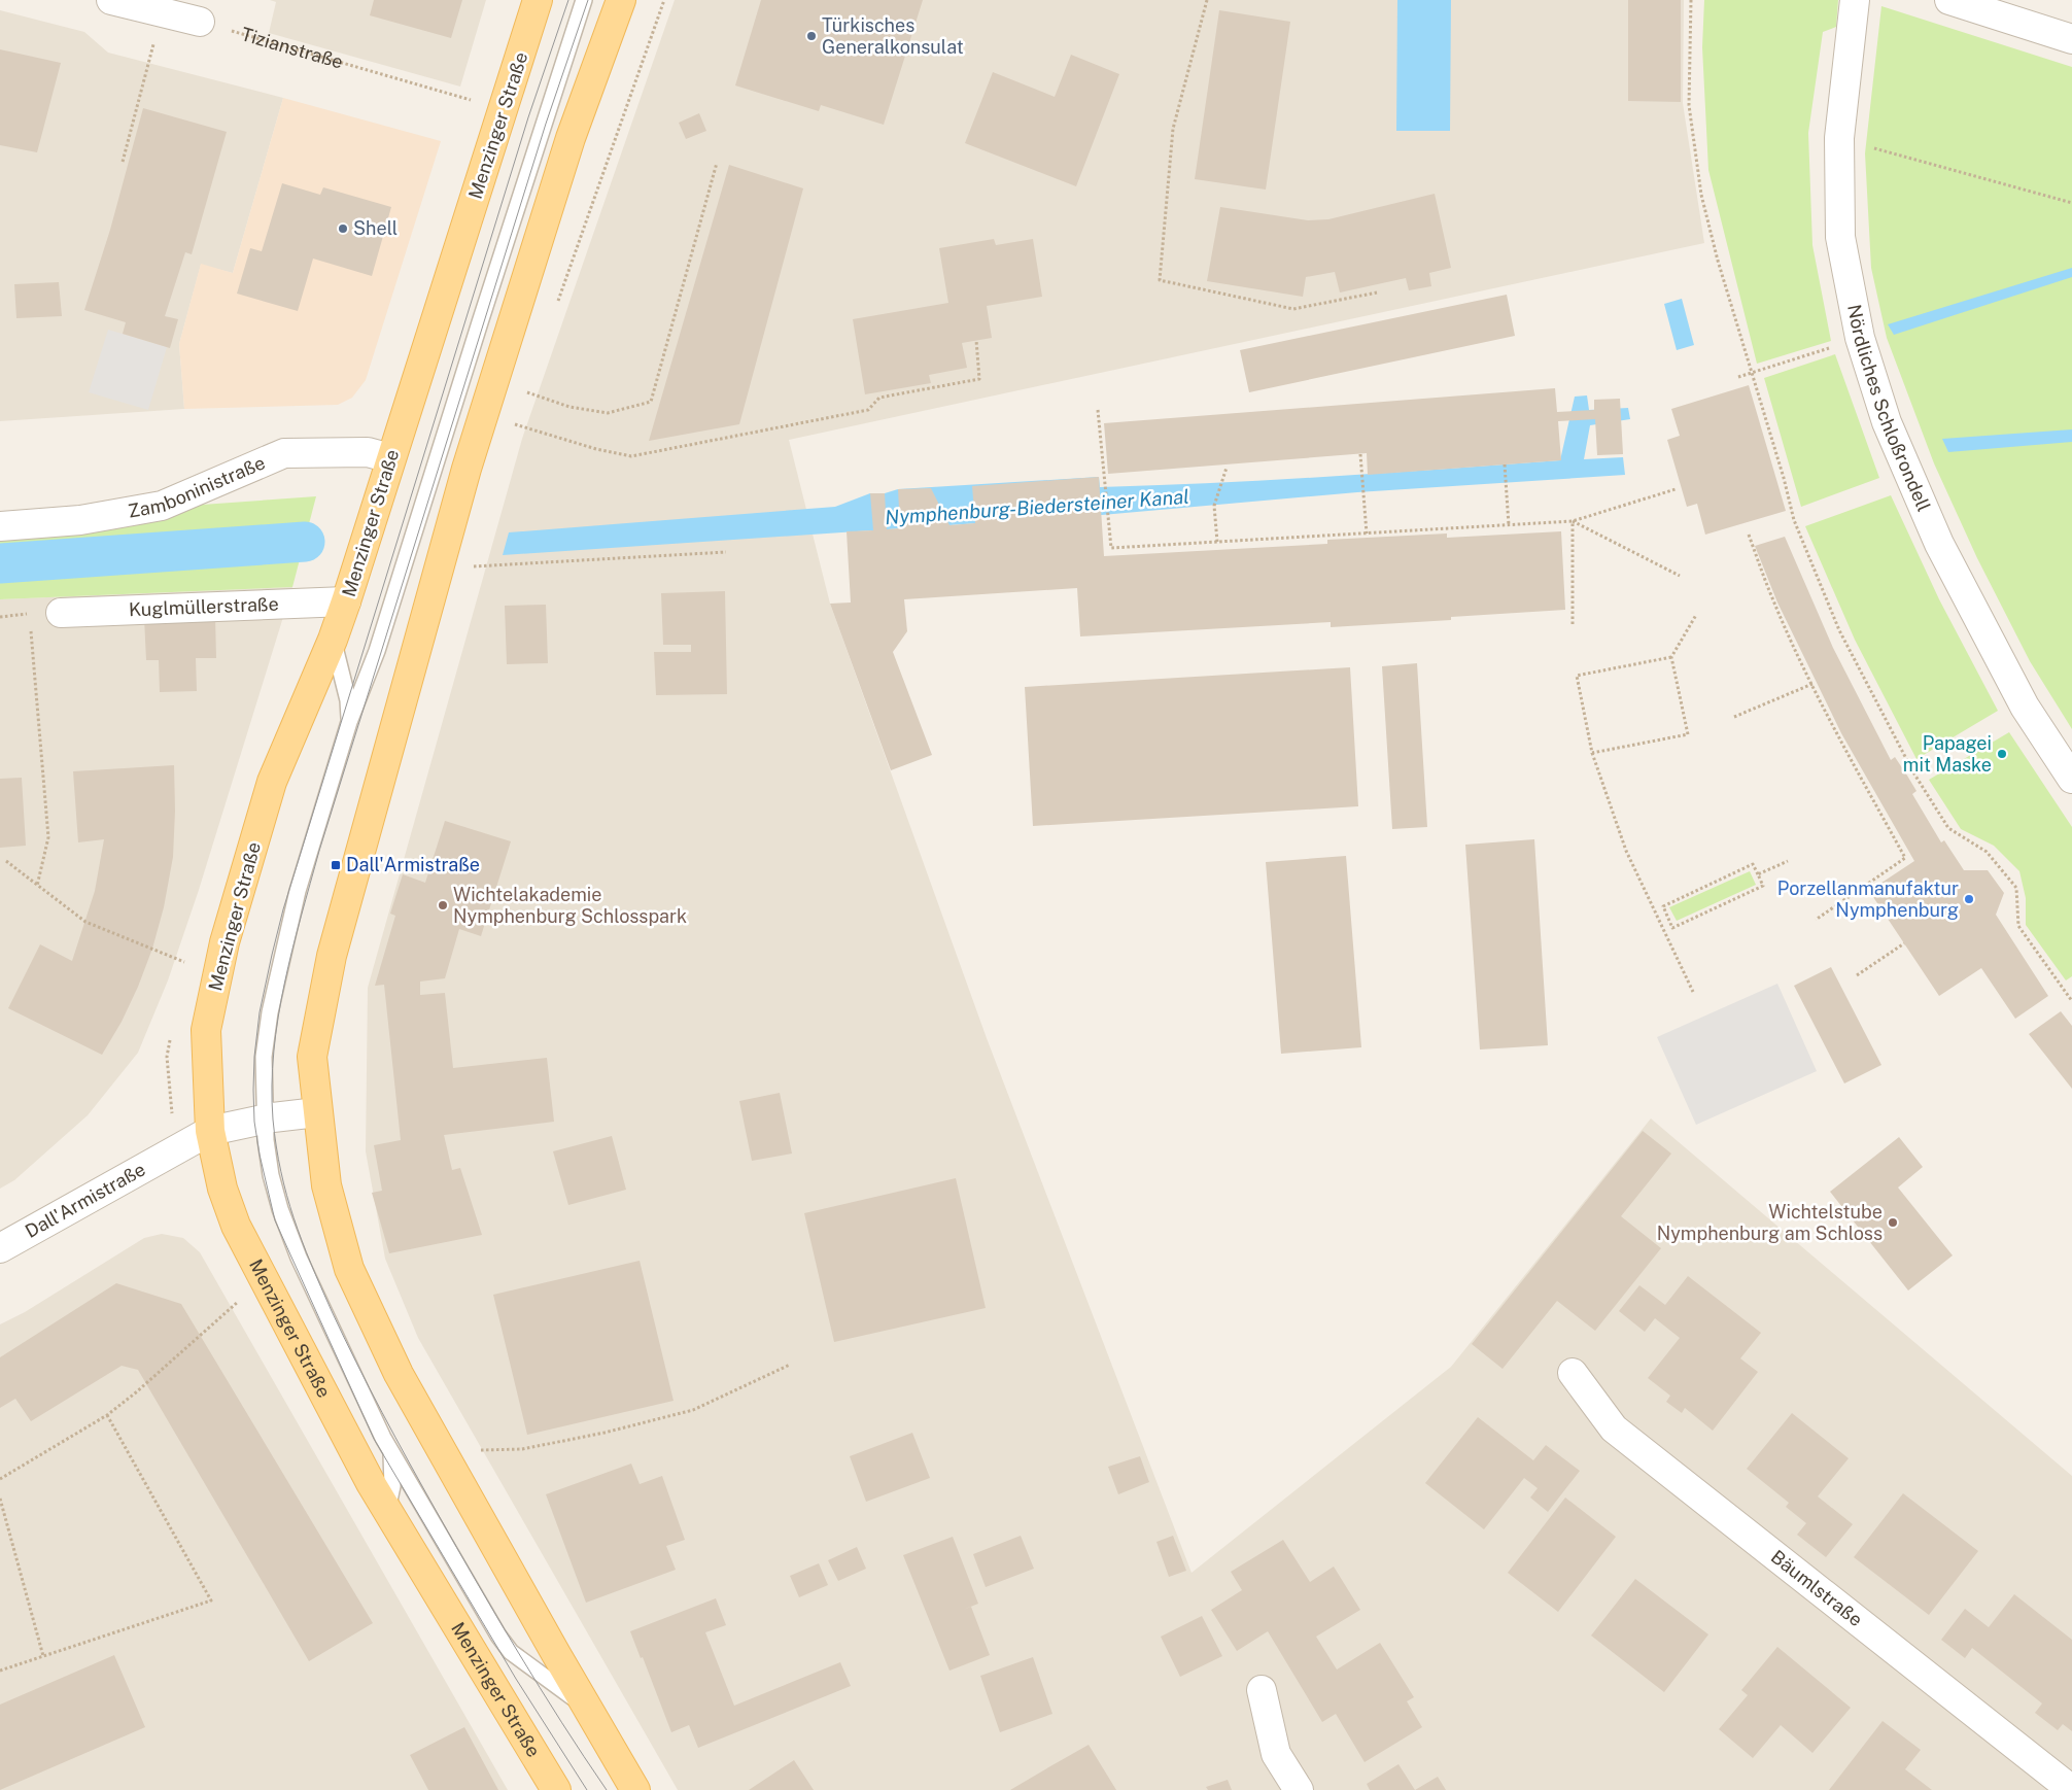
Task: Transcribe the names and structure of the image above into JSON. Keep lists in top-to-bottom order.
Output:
{
  "streets": {
    "main road": ["Menzinger Straße"],
    "street": [
      "Nördliches Schloßrondell",
      "Zamboninistraße",
      "Kuglmüllerstraße",
      "Dall'Armistraße",
      "Bäumlstraße"
    ],
    "path": ["Tizianstraße"]
  },
  "crossings": [
    ["Menzinger Straße", "Zamboninistraße"],
    ["Menzinger Straße", "Kuglmüllerstraße"],
    ["Menzinger Straße", "Dall'Armistraße"]
  ],
  "water": ["Nymphenburg-Biedersteiner Kanal"],
  "places": {
    "other": [
      "Türkisches Generalkonsulat",
      "Shell",
      "Papagei mit Maske",
      "Porzellanmanufaktur Nymphenburg",
      "Wichtelakademie Nymphenburg Schlosspark",
      "Wichtelstube Nymphenburg am Schloss"
    ],
    "transit": ["Dall'Armistraße"]
  }
}
